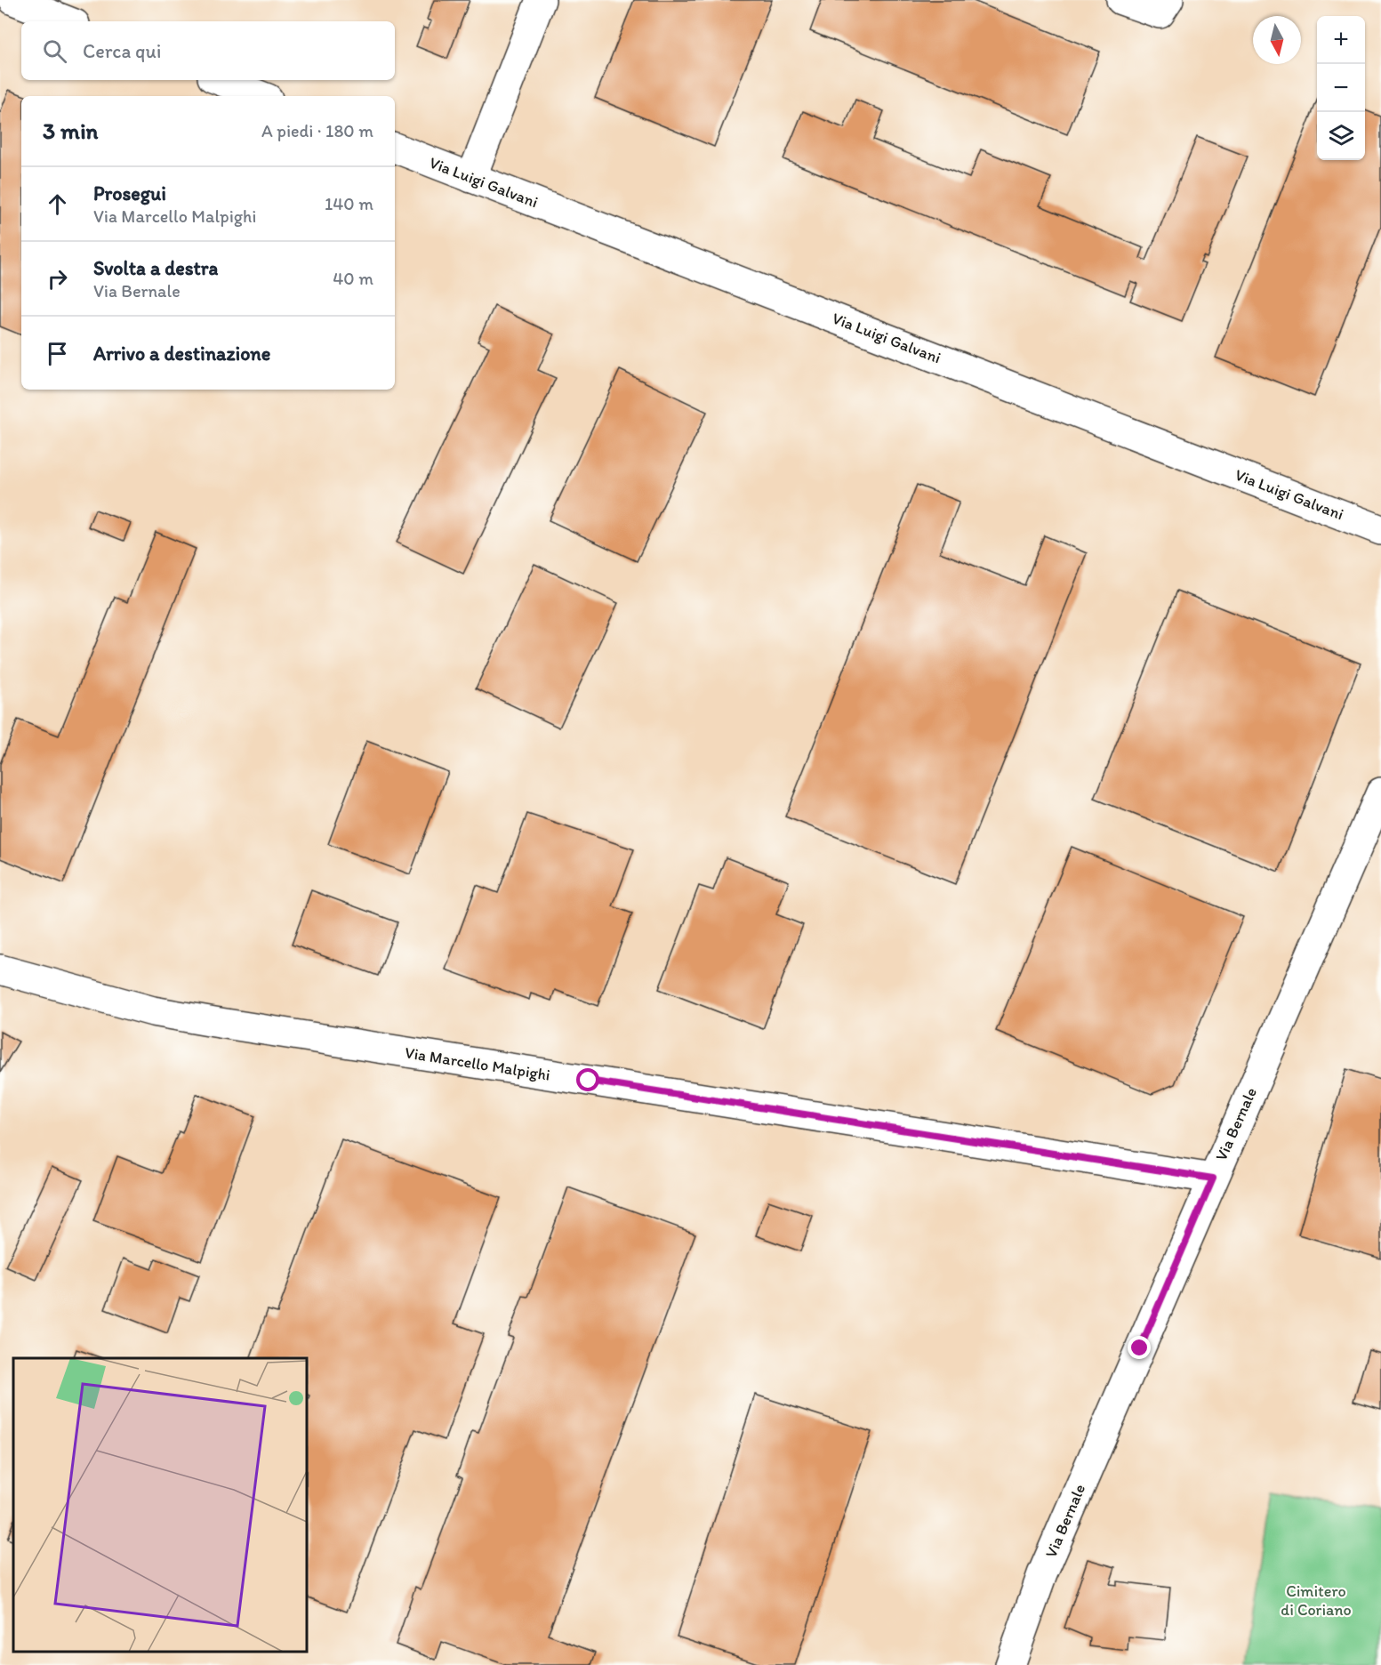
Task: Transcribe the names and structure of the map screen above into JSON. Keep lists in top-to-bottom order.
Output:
{
  "streets": {
    "street": ["Via Luigi Galvani", "Via Marcello Malpighi", "Via Bernale"]
  },
  "crossings": [
    ["Via Marcello Malpighi", "Via Bernale"]
  ],
  "parks": ["Cimitero di Coriano"],
  "north": "bottom",
  "page": {
    "map_buttons": ["+", "−"],
    "search": "Cerca qui",
    "heading": ["3 min", "A piedi · 180 m"],
    "list": [
      ["Prosegui", "Via Marcello Malpighi", "140 m"],
      ["Svolta a destra", "Via Bernale", "40 m"],
      "Arrivo a destinazione"
    ]
  }
}
